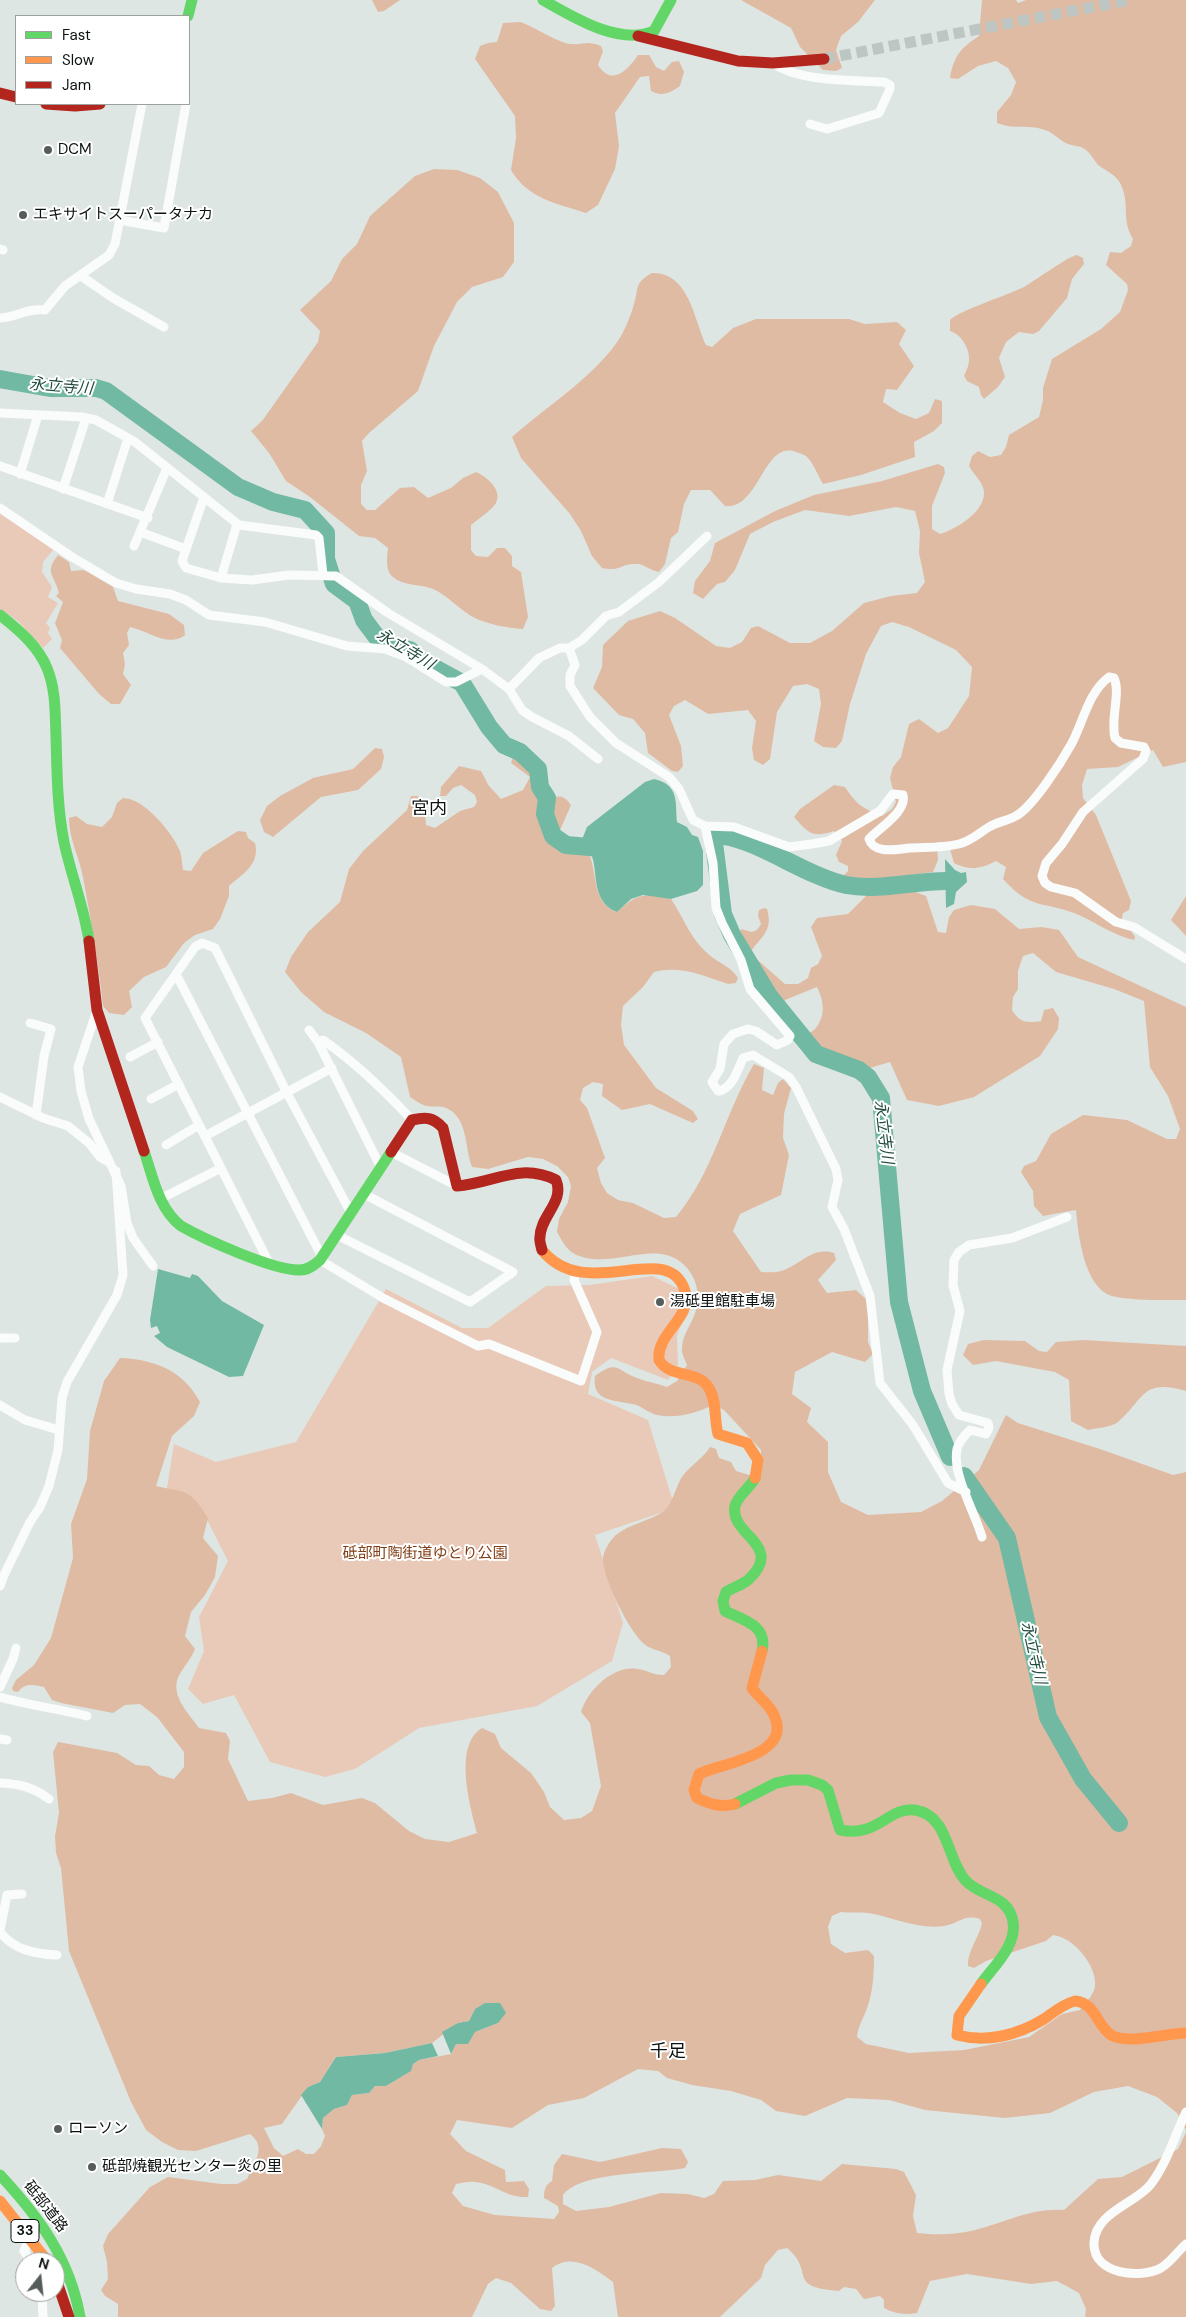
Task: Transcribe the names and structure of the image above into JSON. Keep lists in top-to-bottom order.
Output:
{
  "streets": {
    "main road": ["砥部道路", "33"]
  },
  "districts": ["宮内", "千足"],
  "water": ["永立寺川"],
  "parks": ["砥部町陶街道ゆとり公園"],
  "places": [
    "DCM",
    "エキサイトスーパータナカ",
    "湯砥里館駐車場",
    "ローソン",
    "砥部焼観光センター炎の里"
  ],
  "legend": ["Fast", "Slow", "Jam"],
  "north": "top"
}
